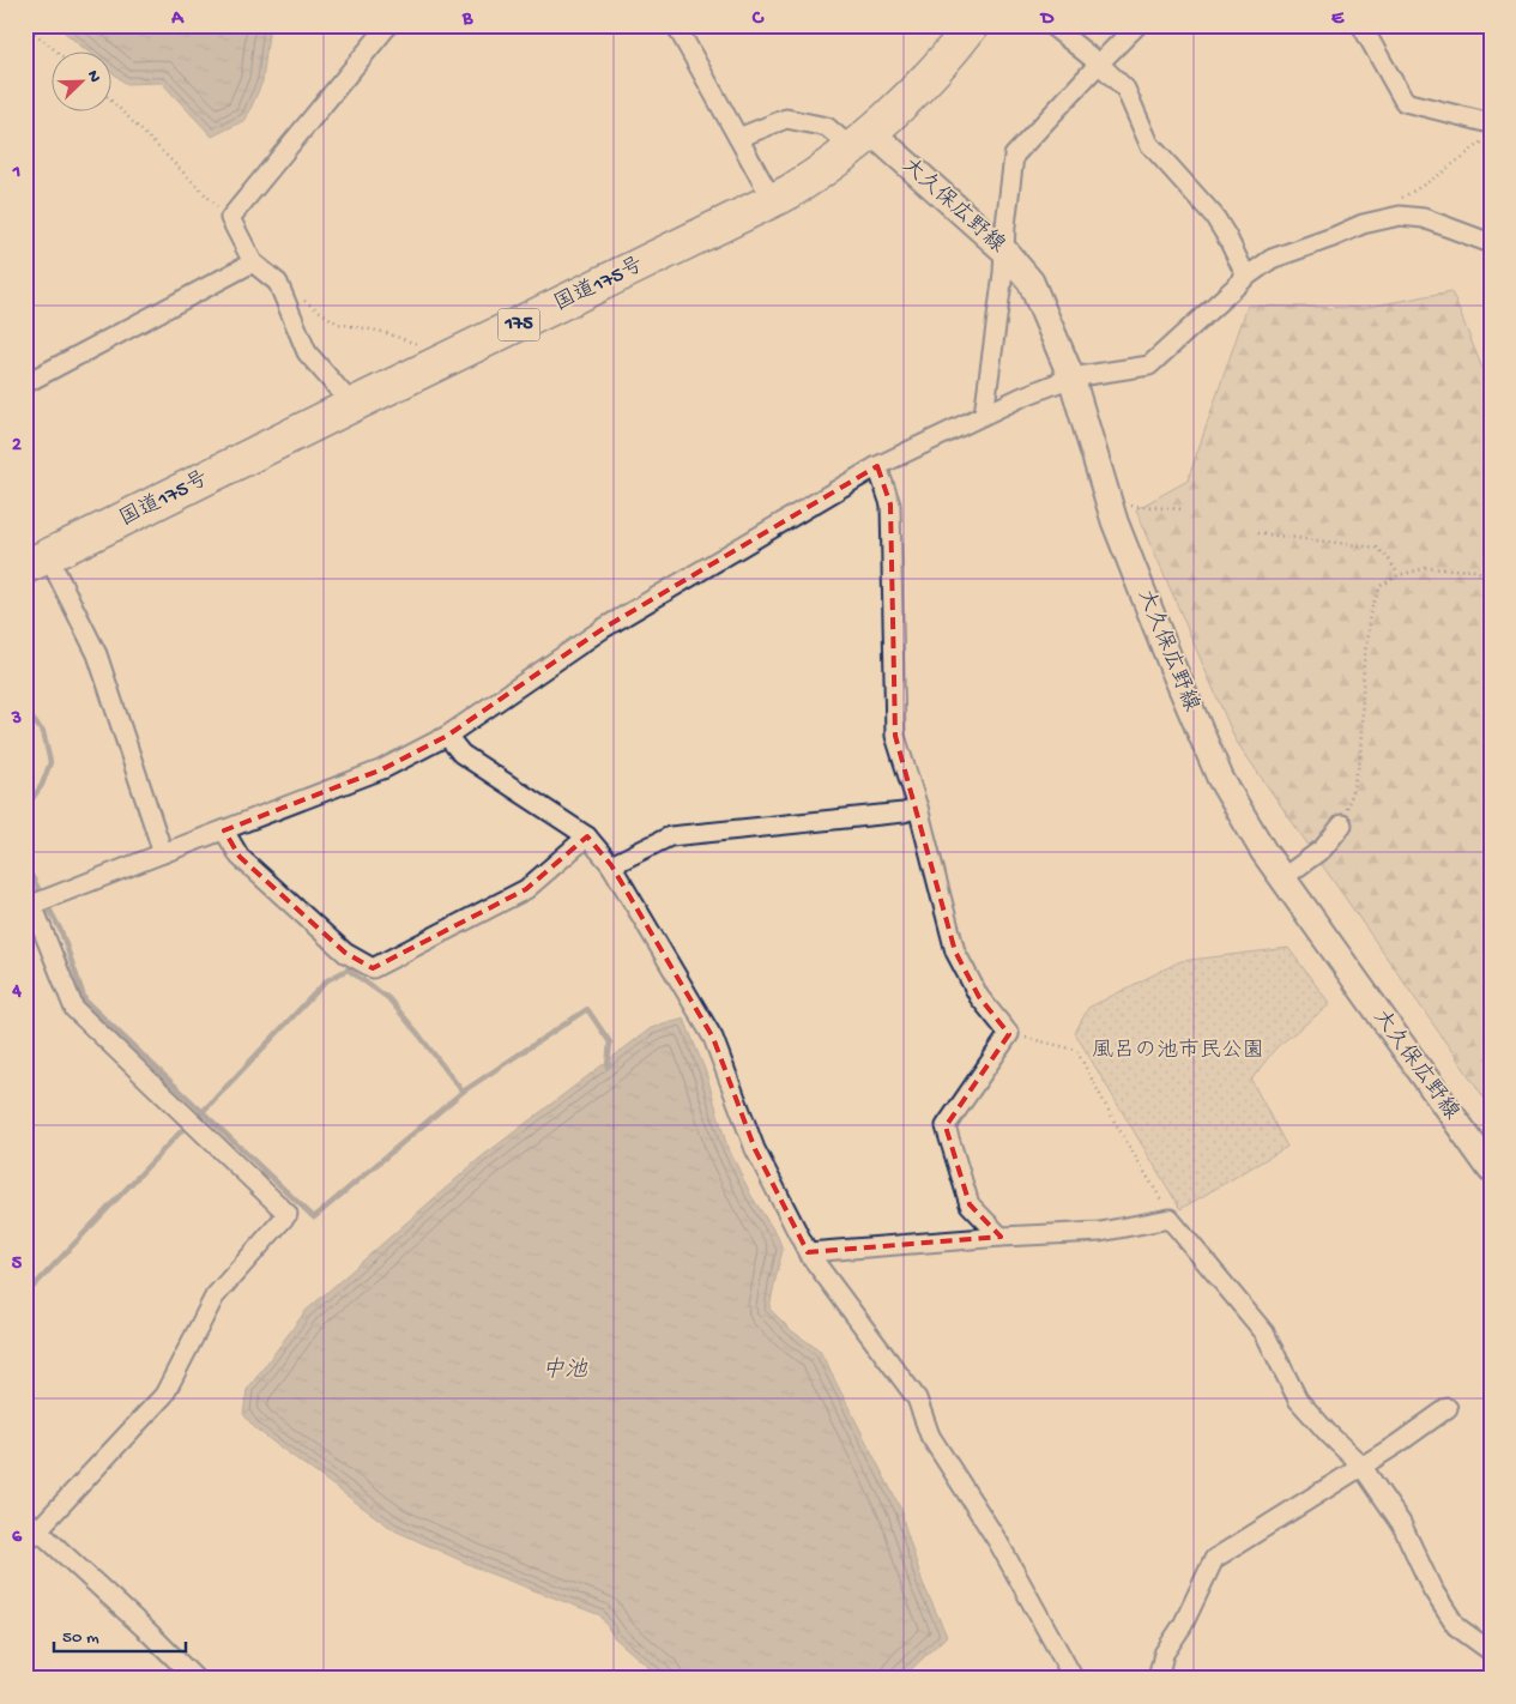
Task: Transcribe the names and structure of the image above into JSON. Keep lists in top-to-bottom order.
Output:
{
  "streets": {
    "highway": ["国道175号", "175"],
    "street": ["大久保広野線"]
  },
  "crossings": [
    ["大久保広野線", "国道175号"]
  ],
  "water": ["中池"],
  "parks": ["風呂の池市民公園"],
  "scale_bar": "50 m",
  "north": "top right",
  "grid": {
    "columns": [
      "A",
      "B",
      "C",
      "D",
      "E"
    ],
    "rows": [
      "1",
      "2",
      "3",
      "4",
      "5",
      "6"
    ]
  }
}
